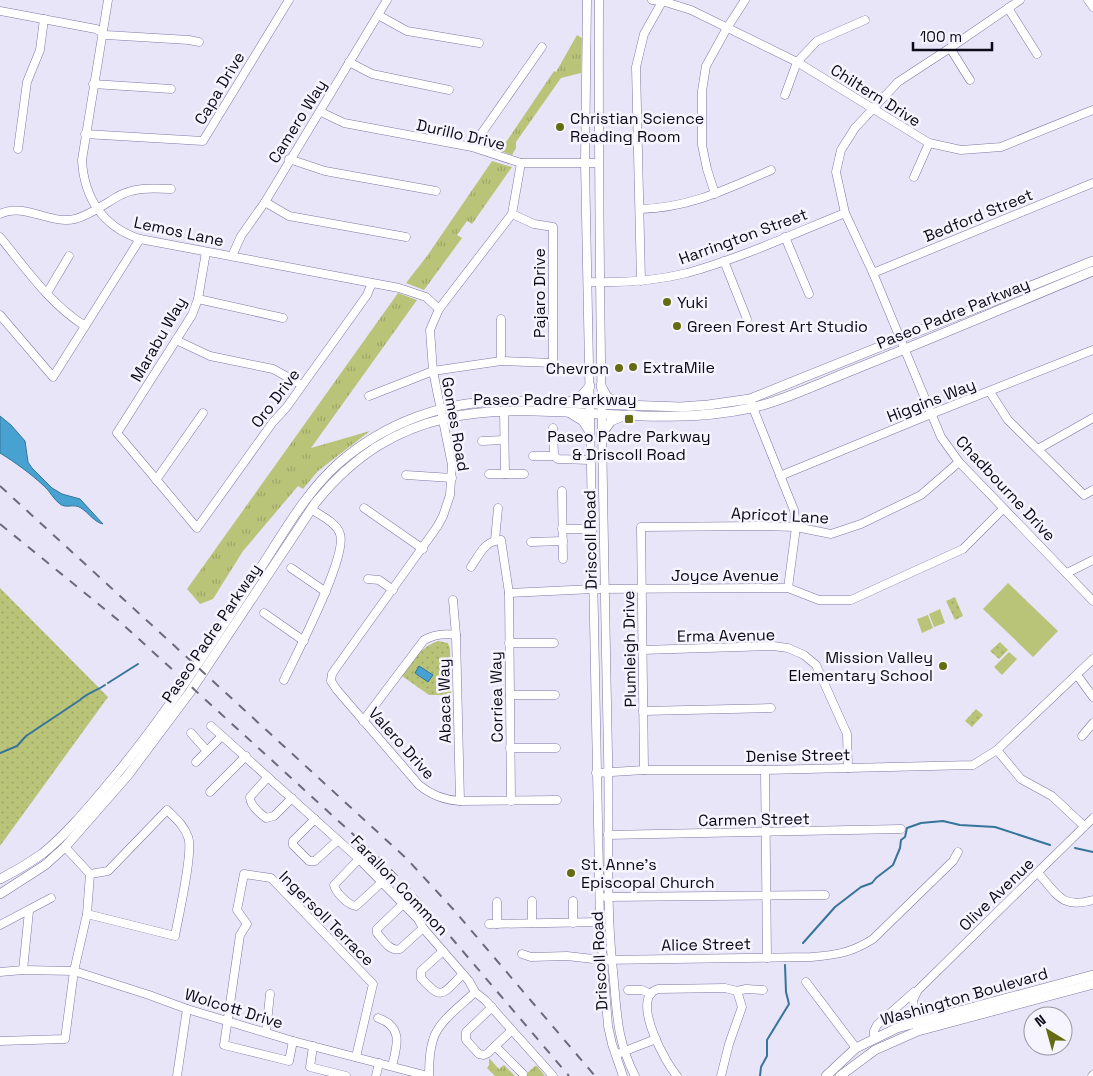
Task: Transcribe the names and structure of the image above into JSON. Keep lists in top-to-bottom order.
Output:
{
  "streets": {
    "main road": ["Paseo Padre Parkway", "Washington Boulevard"],
    "street": [
      "Capa Drive",
      "Chiltern Drive",
      "Camero Way",
      "Durillo Drive",
      "Bedford Street",
      "Lemos Lane",
      "Harrington Street",
      "Pajaro Drive",
      "Marabu Way",
      "Oro Drive",
      "Higgins Way",
      "Gomes Road",
      "Chadbourne Drive",
      "Apricot Lane",
      "Driscoll Road",
      "Joyce Avenue",
      "Erma Avenue",
      "Plumleigh Drive",
      "Corriea Way",
      "Abaca Way",
      "Valero Drive",
      "Denise Street",
      "Carmen Street",
      "Farallon Common",
      "Olive Avenue",
      "Ingersoll Terrace",
      "Alice Street",
      "Wolcott Drive"
    ]
  },
  "crossings": [
    ["Capa Drive", "Lemos Lane"],
    ["Chiltern Drive", "Chadbourne Drive"],
    ["Camero Way", "Durillo Drive"],
    ["Camero Way", "Lemos Lane"],
    ["Durillo Drive", "Gomes Road"],
    ["Durillo Drive", "Driscoll Road"],
    ["Bedford Street", "Chadbourne Drive"],
    ["Lemos Lane", "Marabu Way"],
    ["Lemos Lane", "Oro Drive"],
    ["Lemos Lane", "Gomes Road"],
    ["Harrington Street", "Chadbourne Drive"],
    ["Harrington Street", "Driscoll Road"],
    ["Pajaro Drive", "Gomes Road"],
    ["Paseo Padre Parkway", "Gomes Road"],
    ["Paseo Padre Parkway", "Chadbourne Drive"],
    ["Paseo Padre Parkway", "Driscoll Road"],
    ["Marabu Way", "Oro Drive"],
    ["Higgins Way", "Chadbourne Drive"],
    ["Gomes Road", "Valero Drive"],
    ["Chadbourne Drive", "Apricot Lane"],
    ["Chadbourne Drive", "Joyce Avenue"],
    ["Apricot Lane", "Plumleigh Drive"],
    ["Driscoll Road", "Joyce Avenue"],
    ["Driscoll Road", "Denise Street"],
    ["Driscoll Road", "Carmen Street"],
    ["Driscoll Road", "Alice Street"],
    ["Joyce Avenue", "Plumleigh Drive"],
    ["Joyce Avenue", "Corriea Way"],
    ["Erma Avenue", "Plumleigh Drive"],
    ["Erma Avenue", "Denise Street"],
    ["Plumleigh Drive", "Denise Street"],
    ["Corriea Way", "Valero Drive"],
    ["Abaca Way", "Valero Drive"],
    ["Olive Avenue", "Washington Boulevard"],
    ["Ingersoll Terrace", "Wolcott Drive"]
  ],
  "places": {
    "other": [
      "Christian Science Reading Room",
      "Yuki",
      "Green Forest Art Studio",
      "ExtraMile",
      "Chevron",
      "Mission Valley Elementary School",
      "St. Anne's Episcopal Church"
    ],
    "transit": ["Paseo Padre Parkway & Driscoll Road"]
  },
  "scale_bar": "100 m",
  "north": "top left"
}
